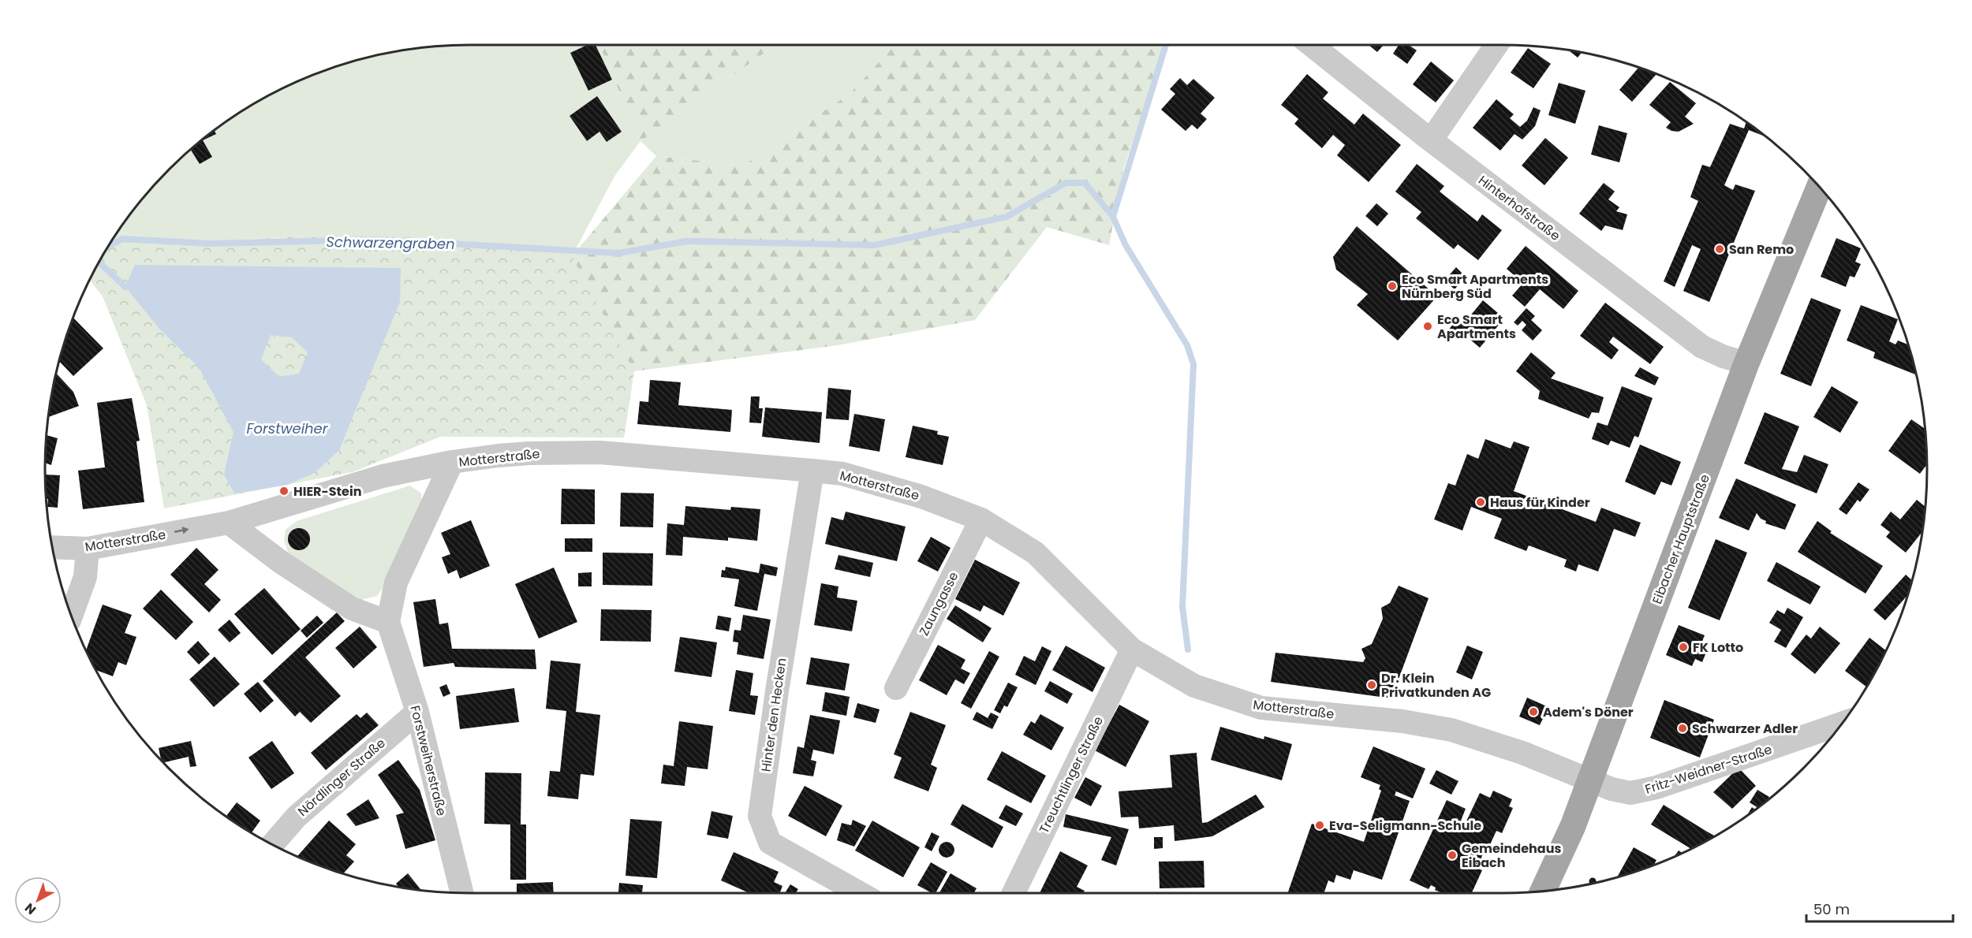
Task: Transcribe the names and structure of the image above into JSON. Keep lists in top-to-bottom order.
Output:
{
  "streets": {
    "main road": ["Eibacher Hauptstraße"],
    "street": [
      "Hinterhofstraße",
      "Motterstraße",
      "Zaungasse",
      "Hinter den Hecken",
      "Forstweiherstraße",
      "Fritz-Weidner-Straße",
      "Treuchtlinger Straße",
      "Nördlinger Straße"
    ]
  },
  "crossings": [
    ["Hinterhofstraße", "Eibacher Hauptstraße"],
    ["Motterstraße", "Eibacher Hauptstraße"],
    ["Motterstraße", "Zaungasse"],
    ["Motterstraße", "Hinter den Hecken"],
    ["Motterstraße", "Forstweiherstraße"],
    ["Motterstraße", "Fritz-Weidner-Straße"],
    ["Motterstraße", "Treuchtlinger Straße"],
    ["Eibacher Hauptstraße", "Fritz-Weidner-Straße"],
    ["Forstweiherstraße", "Nördlinger Straße"]
  ],
  "water": ["Schwarzengraben", "Forstweiher"],
  "places": [
    "San Remo",
    "Eco Smart Apartments Nürnberg Süd",
    "Eco Smart Apartments",
    "HIER-Stein",
    "Haus für Kinder",
    "FK Lotto",
    "Dr. Klein Privatkunden AG",
    "Adem's Döner",
    "Schwarzer Adler",
    "Eva-Seligmann-Schule",
    "Gemeindehaus Eibach"
  ],
  "scale_bar": "50 m",
  "north": "bottom left"
}
